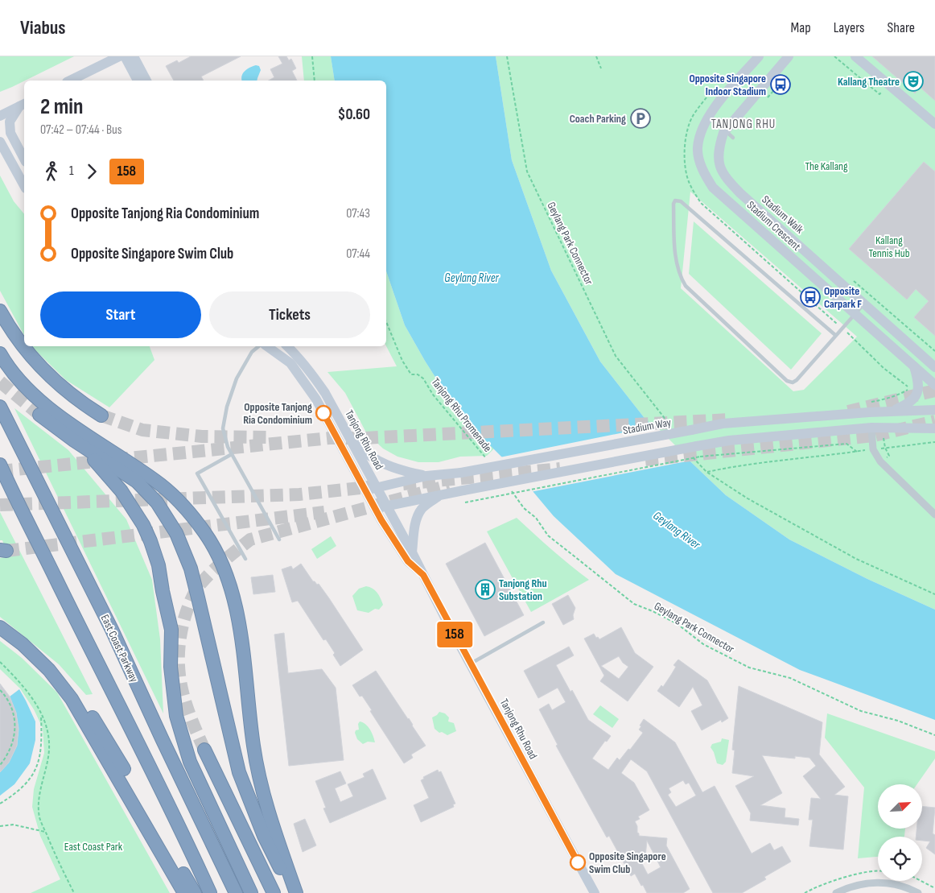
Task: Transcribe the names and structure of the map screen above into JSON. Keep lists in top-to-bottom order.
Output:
{
  "streets": {
    "highway": ["East Coast Parkway"],
    "street": [
      "Stadium Walk",
      "Stadium Crescent",
      "Stadium Way",
      "Tanjong Rhu Road"
    ],
    "path": ["Geylang Park Connector", "Tanjong Rhu Promenade"]
  },
  "crossings": [
    ["Stadium Way", "Tanjong Rhu Road"]
  ],
  "districts": ["TANJONG RHU"],
  "water": ["Geylang River"],
  "parks": ["The Kallang", "Kallang Tennis Hub", "East Coast Park"],
  "places": {
    "theatre": ["Kallang Theatre"],
    "bus stop": ["Opposite Singapore Indoor Stadium", "Opposite Carpark F"],
    "parking": ["Coach Parking"],
    "other": ["Opposite Tanjong Ria Condominium", "Opposite Singapore Swim Club"],
    "building": ["Tanjong Rhu Substation"]
  },
  "lines": ["bus line 158"],
  "north": "top right",
  "page": {
    "header": "Viabus",
    "nav": ["Map", "Layers", "Share"],
    "on_map": "158",
    "heading": ["2 min", "07:42 – 07:44 · Bus", "$0.60"],
    "legs": ["1", "158"],
    "list": [
      {
        "name": "Opposite Tanjong Ria Condominium",
        "value": "07:43"
      },
      {
        "name": "Opposite Singapore Swim Club",
        "value": "07:44"
      }
    ],
    "buttons": ["Start", "Tickets"]
  }
}
